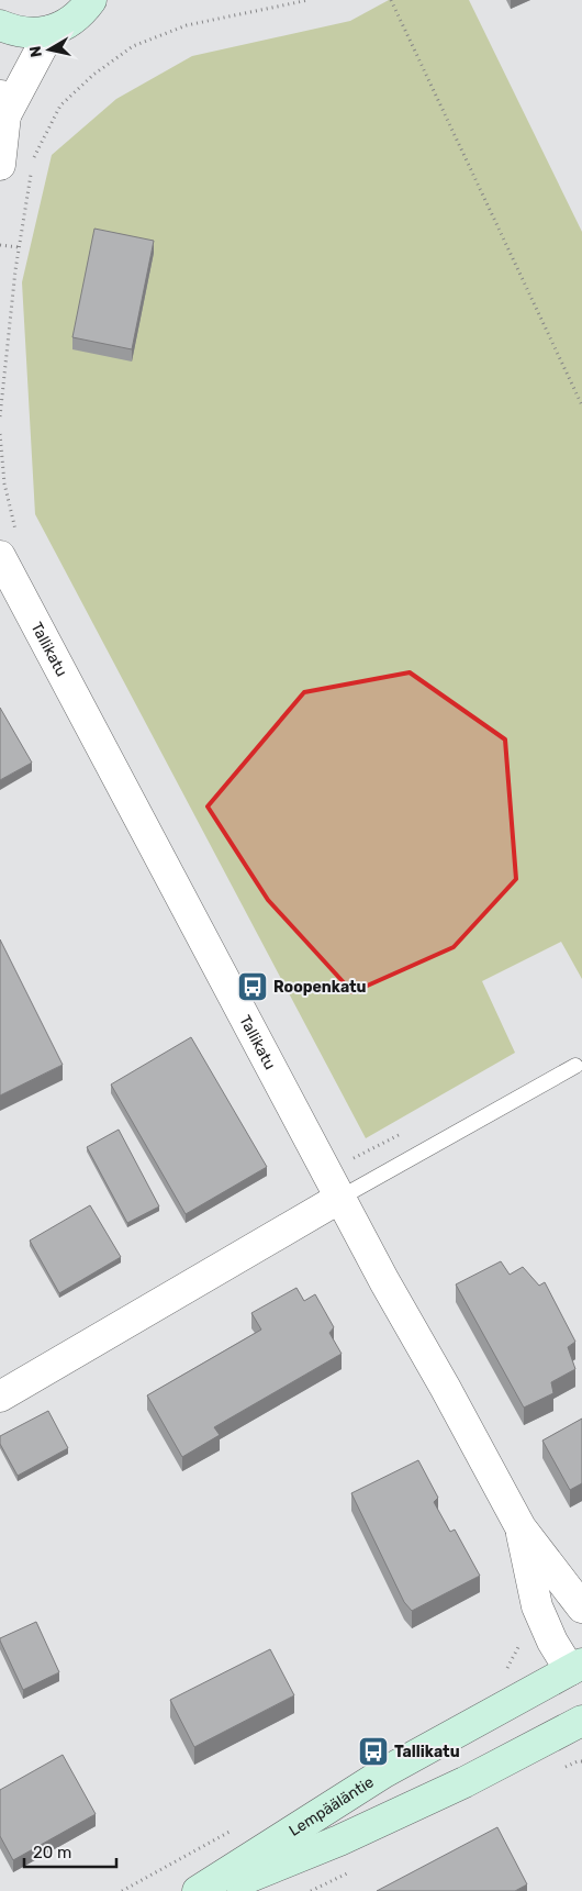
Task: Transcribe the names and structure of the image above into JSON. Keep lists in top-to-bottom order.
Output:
{
  "streets": {
    "main road": ["Lempääläntie"],
    "street": ["Tallikatu"]
  },
  "crossings": [
    ["Tallikatu", "Lempääläntie"]
  ],
  "places": {
    "bus stop": ["Roopenkatu", "Tallikatu"]
  },
  "scale_bar": "20 m",
  "north": "left"
}
